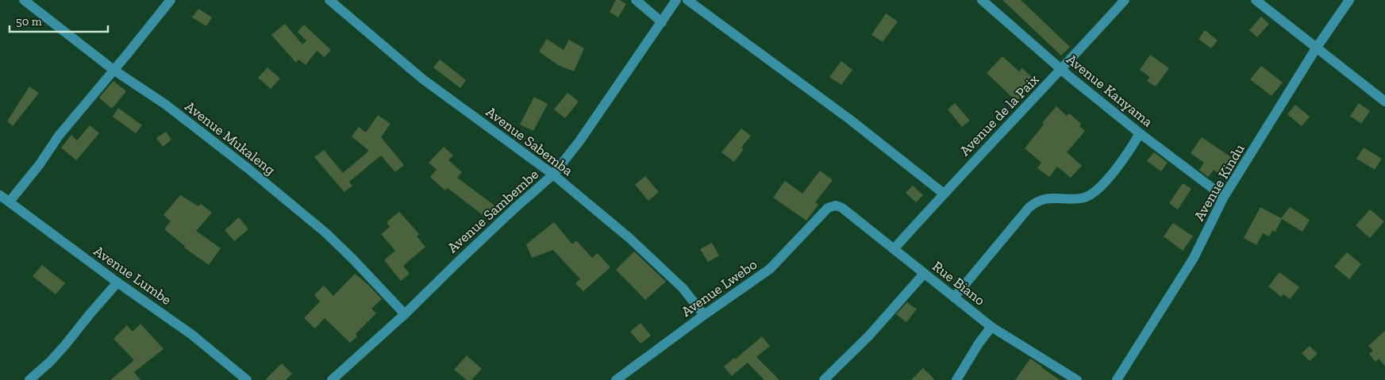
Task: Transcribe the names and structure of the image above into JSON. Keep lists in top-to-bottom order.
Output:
{
  "streets": {
    "street": [
      "Avenue Kanyama",
      "Avenue de la Paix",
      "Avenue Mukaleng",
      "Avenue Sabemba",
      "Avenue Kindu",
      "Avenue Sambembe",
      "Avenue Lumbe",
      "Rue Biano",
      "Avenue Lwebo"
    ]
  },
  "crossings": [
    ["Avenue Kanyama", "Avenue de la Paix"],
    ["Avenue Kanyama", "Avenue Kindu"],
    ["Avenue de la Paix", "Rue Biano"],
    ["Avenue Mukaleng", "Avenue Sambembe"],
    ["Avenue Sabemba", "Avenue Sambembe"],
    ["Avenue Sabemba", "Avenue Lwebo"],
    ["Rue Biano", "Avenue Lwebo"]
  ],
  "scale_bar": "50 m"
}
